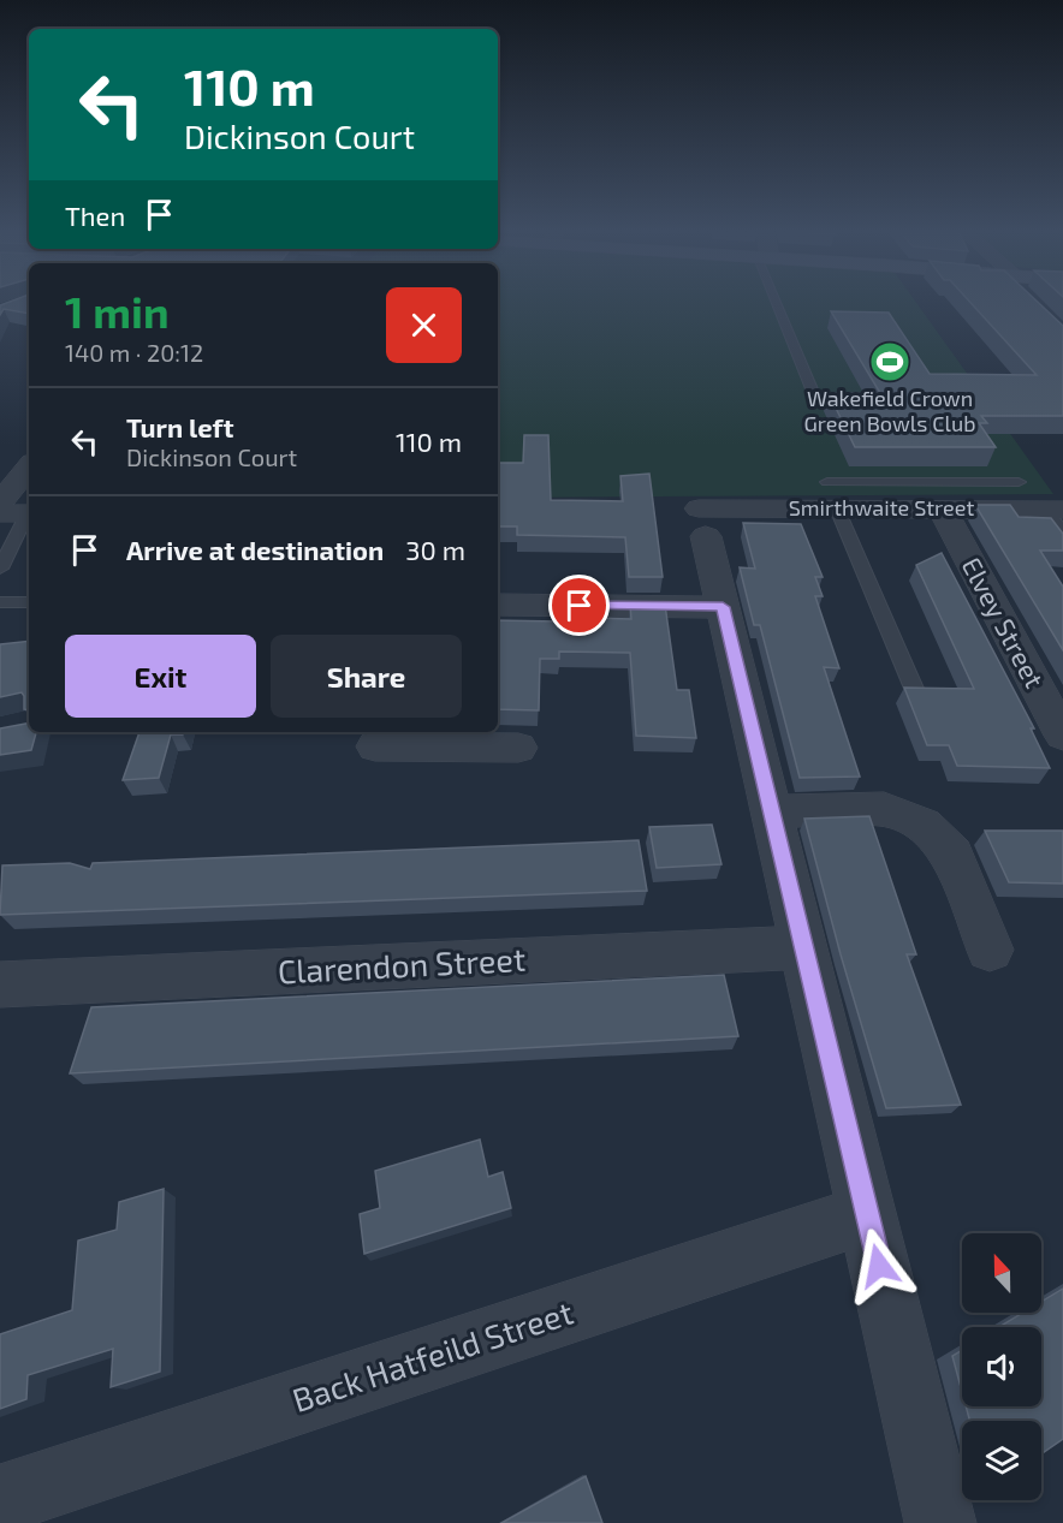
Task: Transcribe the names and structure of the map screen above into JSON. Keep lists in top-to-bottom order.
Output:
{
  "streets": {
    "street": [
      "Smirthwaite Street",
      "Elvey Street",
      "Clarendon Street",
      "Back Hatfeild Street"
    ]
  },
  "crossings": [
    ["Smirthwaite Street", "Elvey Street"]
  ],
  "places": {
    "sports": ["Wakefield Crown Green Bowls Club"]
  },
  "north": "top",
  "page": {
    "turn": ["110 m", "Dickinson Court"],
    "then": "Then",
    "heading": ["1 min", "140 m · 20:12"],
    "list": [
      {
        "name": "Turn left",
        "note": "Dickinson Court",
        "value": "110 m"
      },
      {
        "name": "Arrive at destination",
        "value": "30 m"
      }
    ],
    "buttons": ["Exit", "Share"]
  }
}
